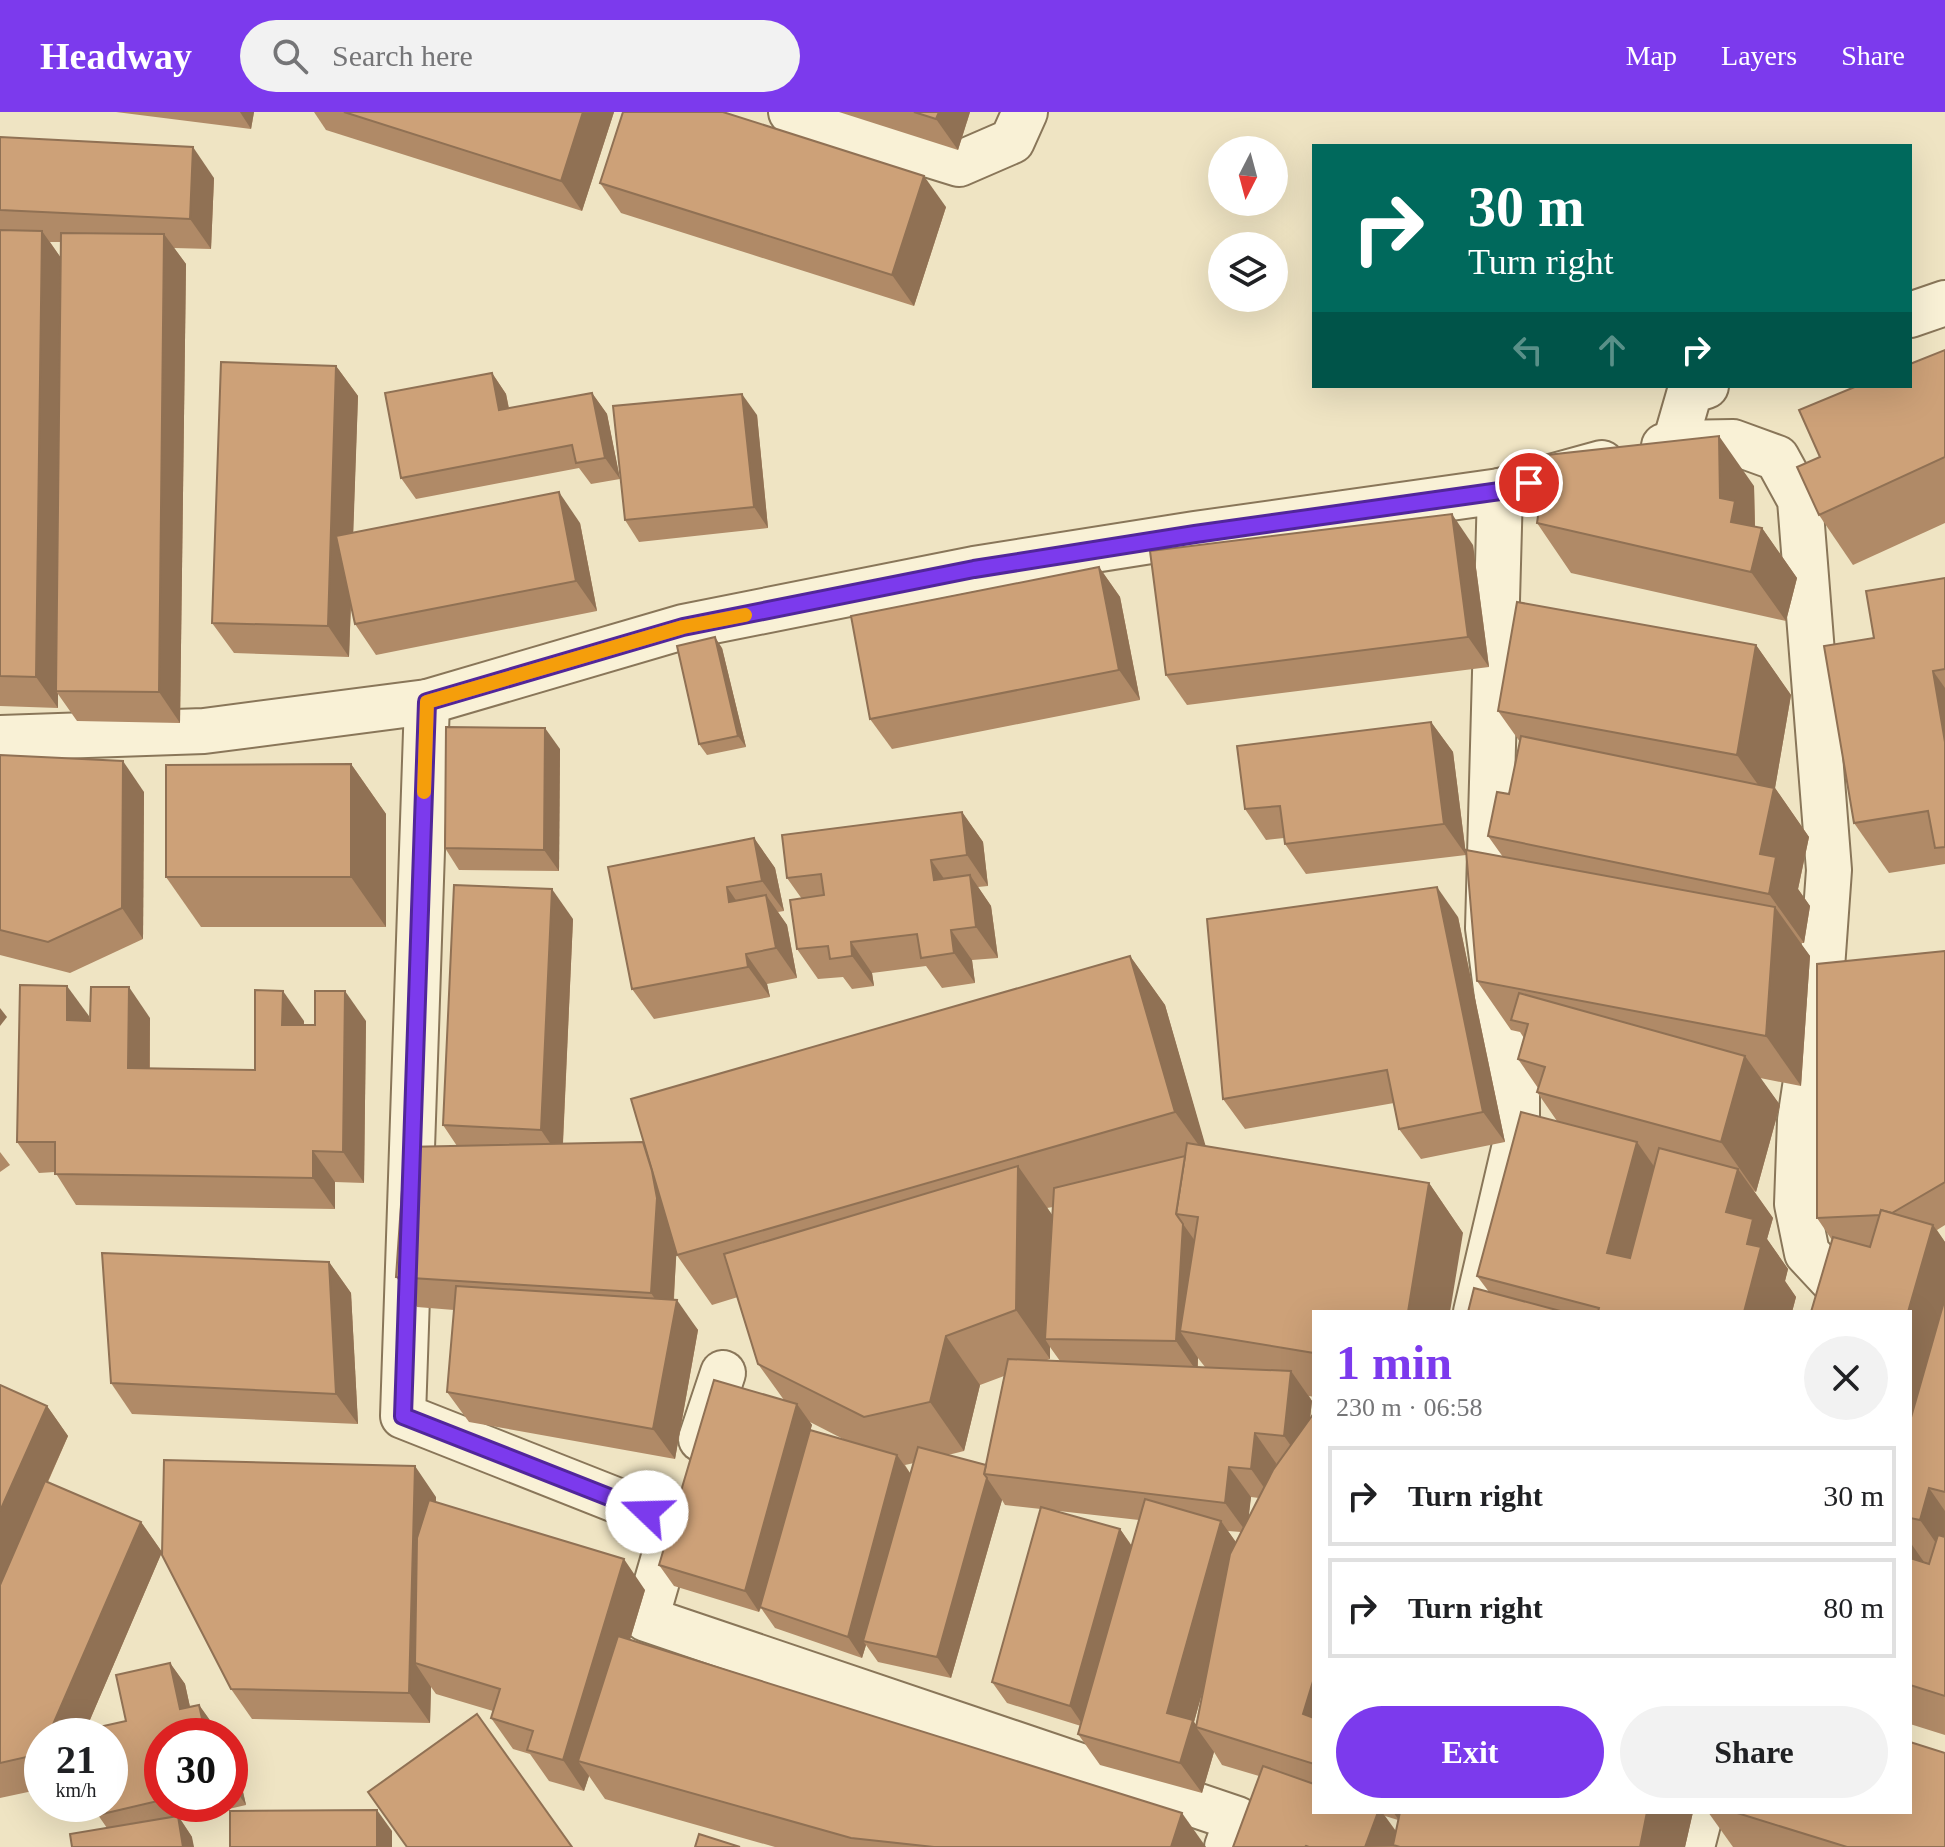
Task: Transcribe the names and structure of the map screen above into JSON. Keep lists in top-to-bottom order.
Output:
{
  "north": "bottom",
  "page": {
    "header": "Headway",
    "search": "Search here",
    "nav": ["Map", "Layers", "Share"],
    "turn": ["30 m", "Turn right"],
    "heading": ["1 min", "230 m · 06:58"],
    "list": [
      {
        "name": "Turn right",
        "value": "30 m"
      },
      {
        "name": "Turn right",
        "value": "80 m"
      }
    ],
    "buttons": ["Exit", "Share"],
    "speed": "21 km/h",
    "limit": "30"
  }
}
